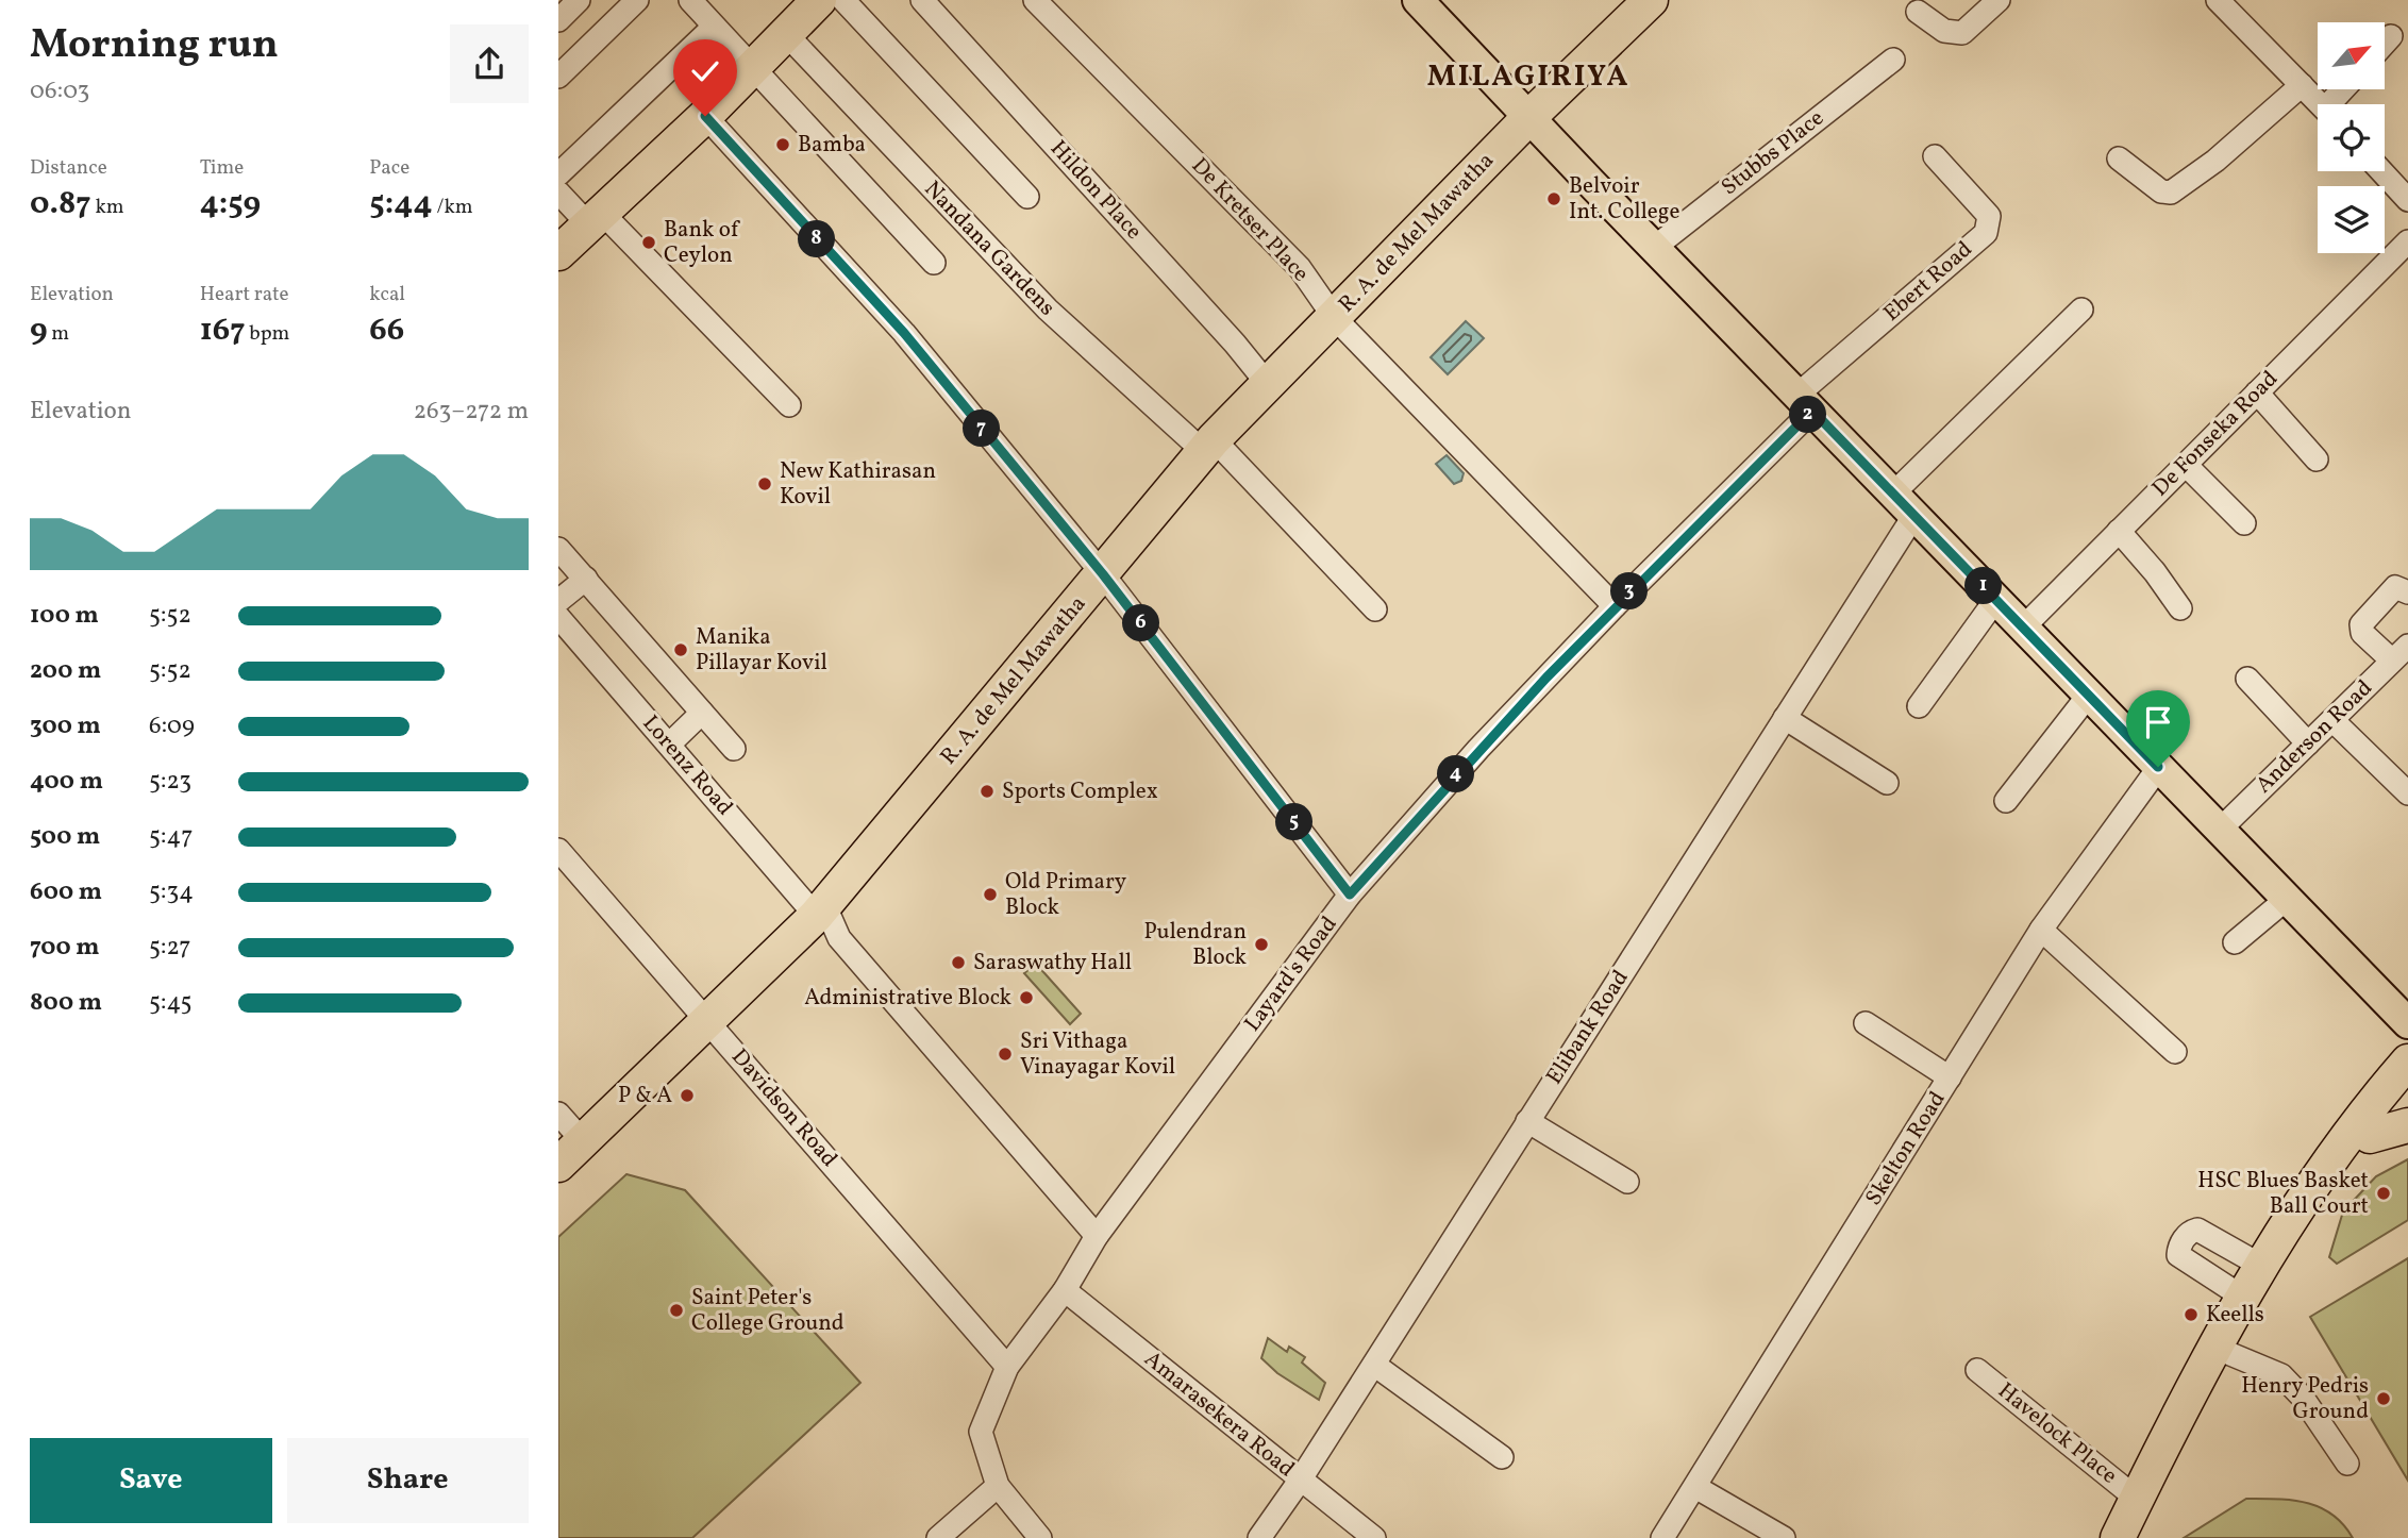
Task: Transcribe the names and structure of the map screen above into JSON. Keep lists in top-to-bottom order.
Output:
{
  "streets": {
    "highway": ["R. A. de Mel Mawatha"],
    "street": [
      "Stubbs Place",
      "Hildon Place",
      "De Kretser Place",
      "Nandana Gardens",
      "Ebert Road",
      "De Fonseka Road",
      "Anderson Road",
      "Lorenz Road",
      "Layard's Road",
      "Elibank Road",
      "Davidson Road",
      "Skelton Road",
      "Amarasekera Road",
      "Havelock Place"
    ]
  },
  "crossings": [
    ["Hildon Place", "R. A. de Mel Mawatha"],
    ["De Kretser Place", "R. A. de Mel Mawatha"],
    ["De Kretser Place", "Layard's Road"],
    ["R. A. de Mel Mawatha", "Nandana Gardens"],
    ["R. A. de Mel Mawatha", "Lorenz Road"],
    ["R. A. de Mel Mawatha", "Davidson Road"],
    ["Ebert Road", "Layard's Road"],
    ["Lorenz Road", "Layard's Road"],
    ["Layard's Road", "Davidson Road"],
    ["Layard's Road", "Amarasekera Road"],
    ["Elibank Road", "Amarasekera Road"]
  ],
  "districts": ["MILAGIRIYA"],
  "places": [
    "Bamba",
    "Belvoir Int. College",
    "Bank of Ceylon",
    "New Kathirasan Kovil",
    "Manika Pillayar Kovil",
    "Sports Complex",
    "Old Primary Block",
    "Pulendran Block",
    "Saraswathy Hall",
    "Administrative Block",
    "Sri Vithaga Vinayagar Kovil",
    "P & A",
    "HSC Blues Basket Ball Court",
    "Saint Peter's College Ground",
    "Keells",
    "Henry Pedris Ground"
  ],
  "north": "top right",
  "page": {
    "heading": ["Morning run", "06:03"],
    "stats": [
      ["Distance", "0.87 km"],
      ["Time", "4:59"],
      ["Pace", "5:44 /km"],
      ["Elevation", "9 m"],
      ["Heart rate", "167 bpm"],
      ["kcal", "66"]
    ],
    "pins": [
      "8",
      "2",
      "7",
      "1",
      "3",
      "6",
      "4",
      "5"
    ],
    "chart": ["Elevation", "263–272 m"],
    "list": [
      {
        "name": "100 m",
        "note": "5:52"
      },
      {
        "name": "200 m",
        "note": "5:52"
      },
      {
        "name": "300 m",
        "note": "6:09"
      },
      {
        "name": "400 m",
        "note": "5:23"
      },
      {
        "name": "500 m",
        "note": "5:47"
      },
      {
        "name": "600 m",
        "note": "5:34"
      },
      {
        "name": "700 m",
        "note": "5:27"
      },
      {
        "name": "800 m",
        "note": "5:45"
      }
    ],
    "buttons": ["Save", "Share"]
  }
}
